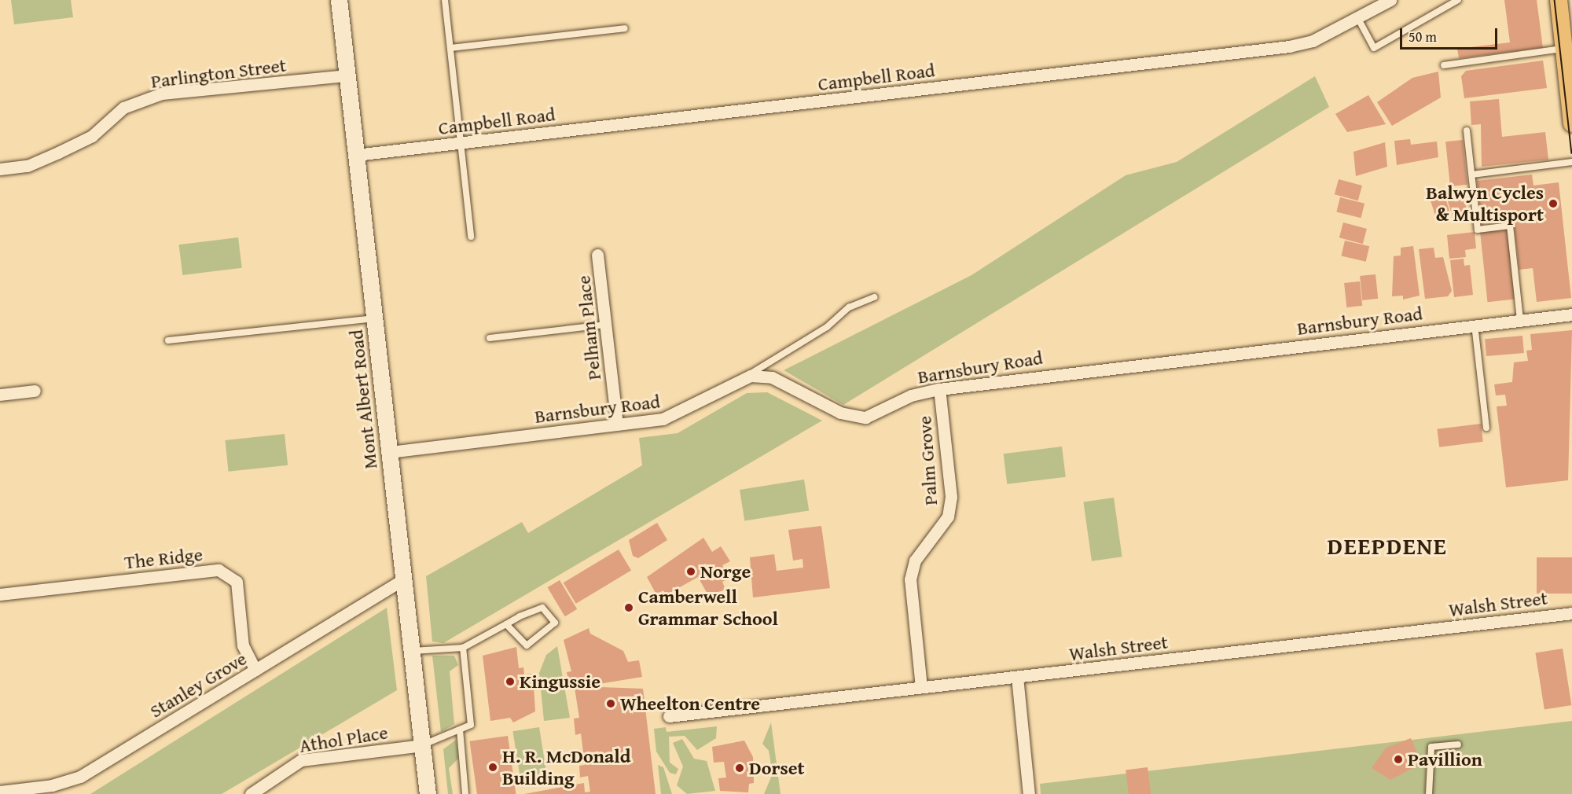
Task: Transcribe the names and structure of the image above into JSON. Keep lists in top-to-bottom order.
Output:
{
  "streets": {
    "main road": ["Mont Albert Road"],
    "street": [
      "Parlington Street",
      "Campbell Road",
      "Barnsbury Road",
      "Pelham Place",
      "Palm Grove",
      "The Ridge",
      "Walsh Street",
      "Stanley Grove",
      "Athol Place"
    ]
  },
  "crossings": [
    ["Parlington Street", "Mont Albert Road"],
    ["Campbell Road", "Mont Albert Road"],
    ["Barnsbury Road", "Pelham Place"],
    ["Barnsbury Road", "Mont Albert Road"],
    ["Barnsbury Road", "Palm Grove"],
    ["Mont Albert Road", "Stanley Grove"],
    ["Mont Albert Road", "Athol Place"],
    ["Palm Grove", "Walsh Street"],
    ["The Ridge", "Stanley Grove"]
  ],
  "districts": ["DEEPDENE"],
  "places": [
    "Balwyn Cycles & Multisport",
    "Norge",
    "Camberwell Grammar School",
    "Kingussie",
    "Wheelton Centre",
    "Pavillion",
    "H. R. McDonald Building",
    "Dorset"
  ],
  "scale_bar": "50 m"
}
